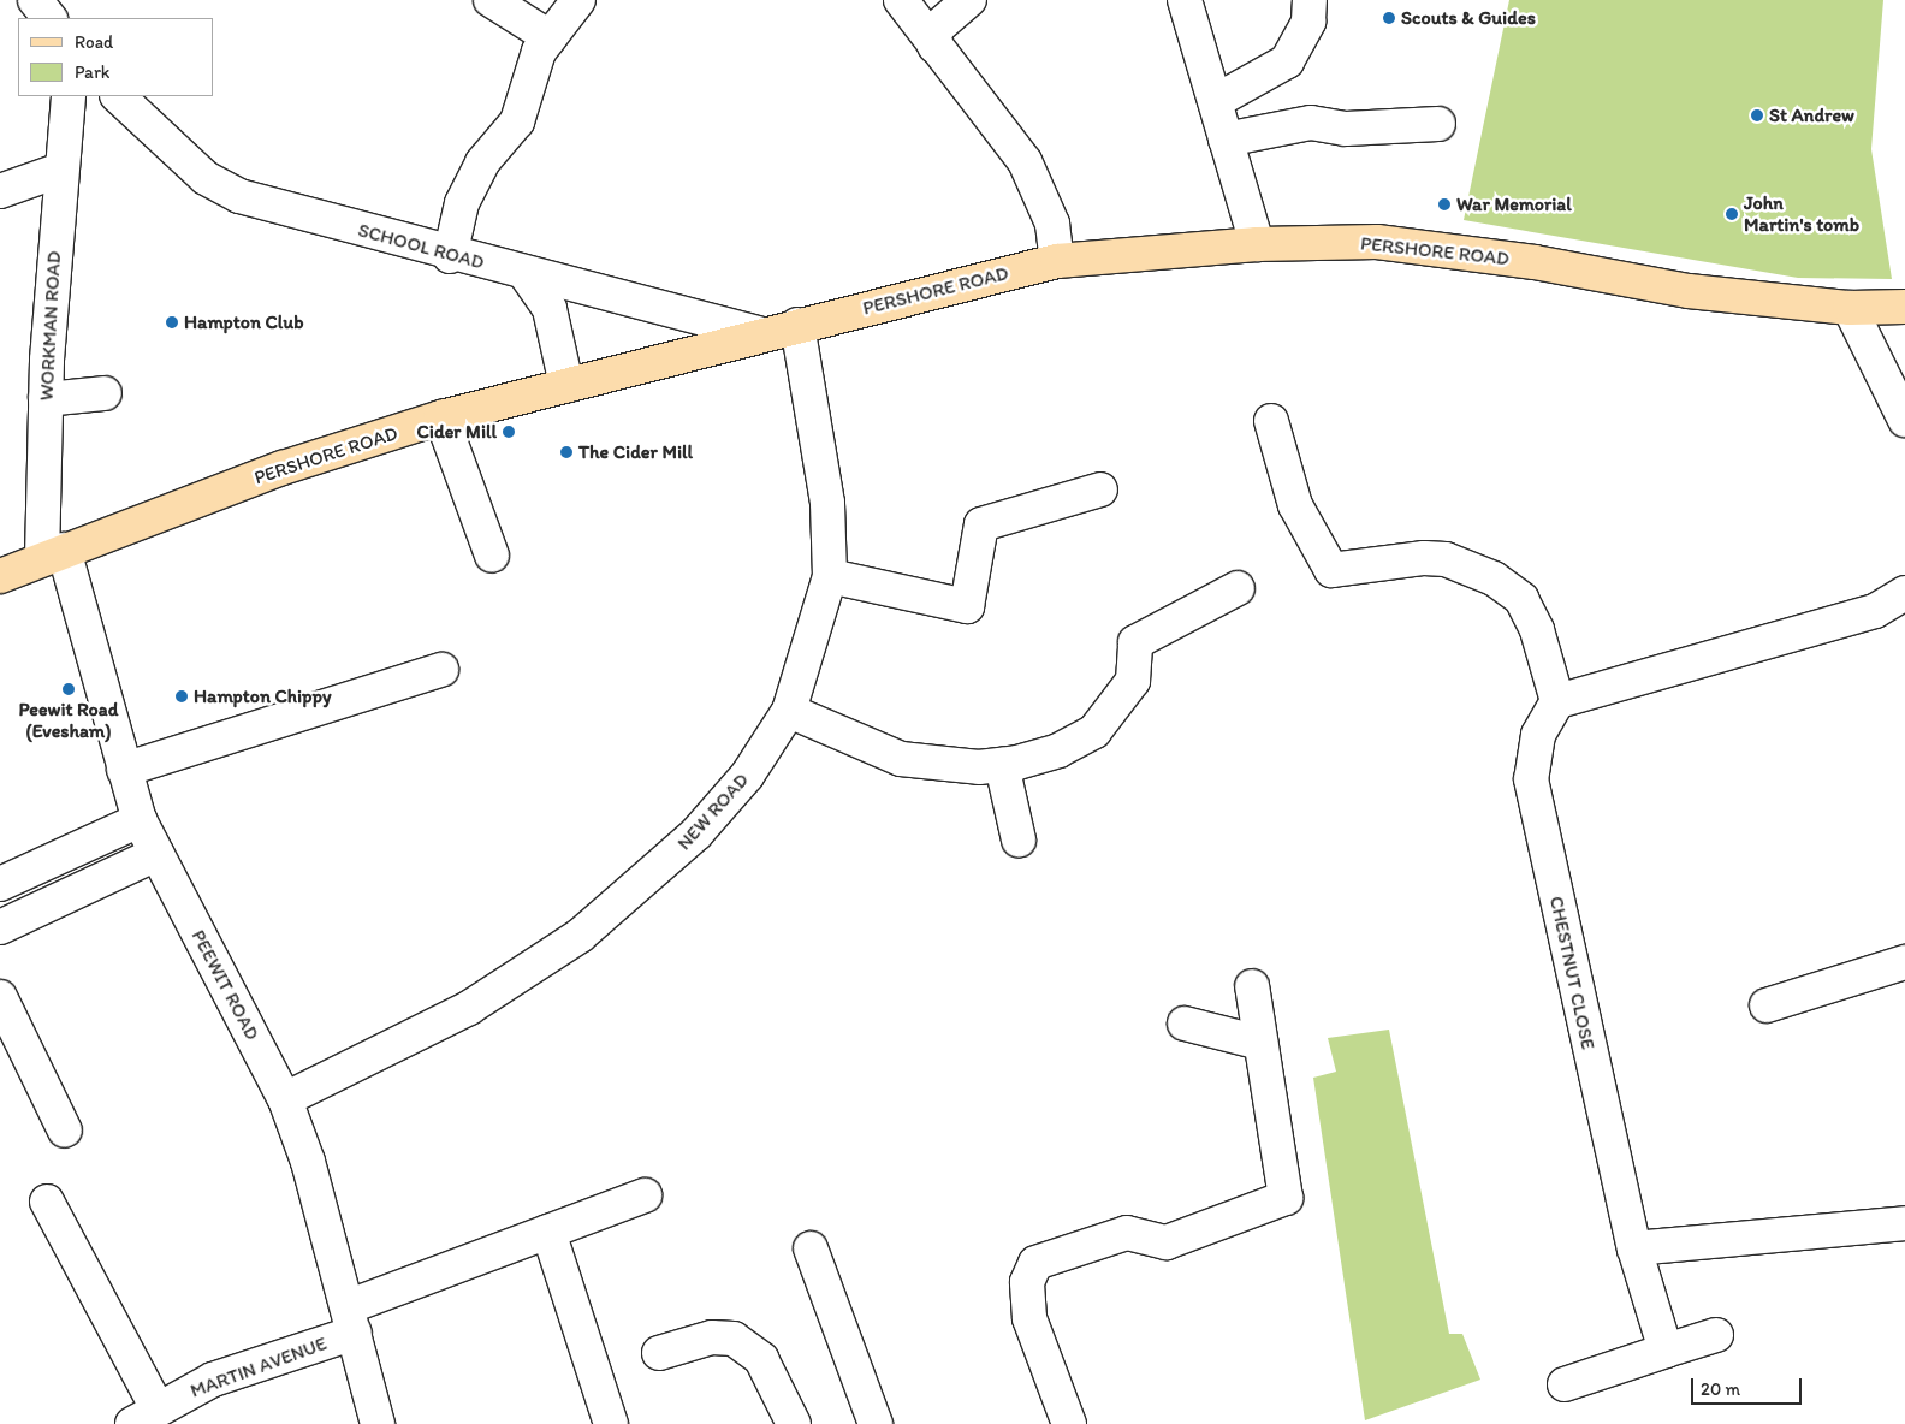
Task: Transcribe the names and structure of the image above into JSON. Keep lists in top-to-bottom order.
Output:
{
  "streets": {
    "main road": ["PERSHORE ROAD"],
    "street": [
      "SCHOOL ROAD",
      "WORKMAN ROAD",
      "NEW ROAD",
      "CHESTNUT CLOSE",
      "PEEWIT ROAD",
      "MARTIN AVENUE"
    ]
  },
  "crossings": [
    ["SCHOOL ROAD", "PERSHORE ROAD"],
    ["PERSHORE ROAD", "WORKMAN ROAD"],
    ["PERSHORE ROAD", "NEW ROAD"],
    ["PERSHORE ROAD", "PEEWIT ROAD"],
    ["WORKMAN ROAD", "PEEWIT ROAD"],
    ["NEW ROAD", "PEEWIT ROAD"],
    ["PEEWIT ROAD", "MARTIN AVENUE"]
  ],
  "places": [
    "Scouts & Guides",
    "St Andrew",
    "War Memorial",
    "John Martin's tomb",
    "Hampton Club",
    "Cider Mill",
    "The Cider Mill",
    "Peewit Road (Evesham)",
    "Hampton Chippy"
  ],
  "legend": ["Road", "Park"],
  "scale_bar": "20 m"
}
